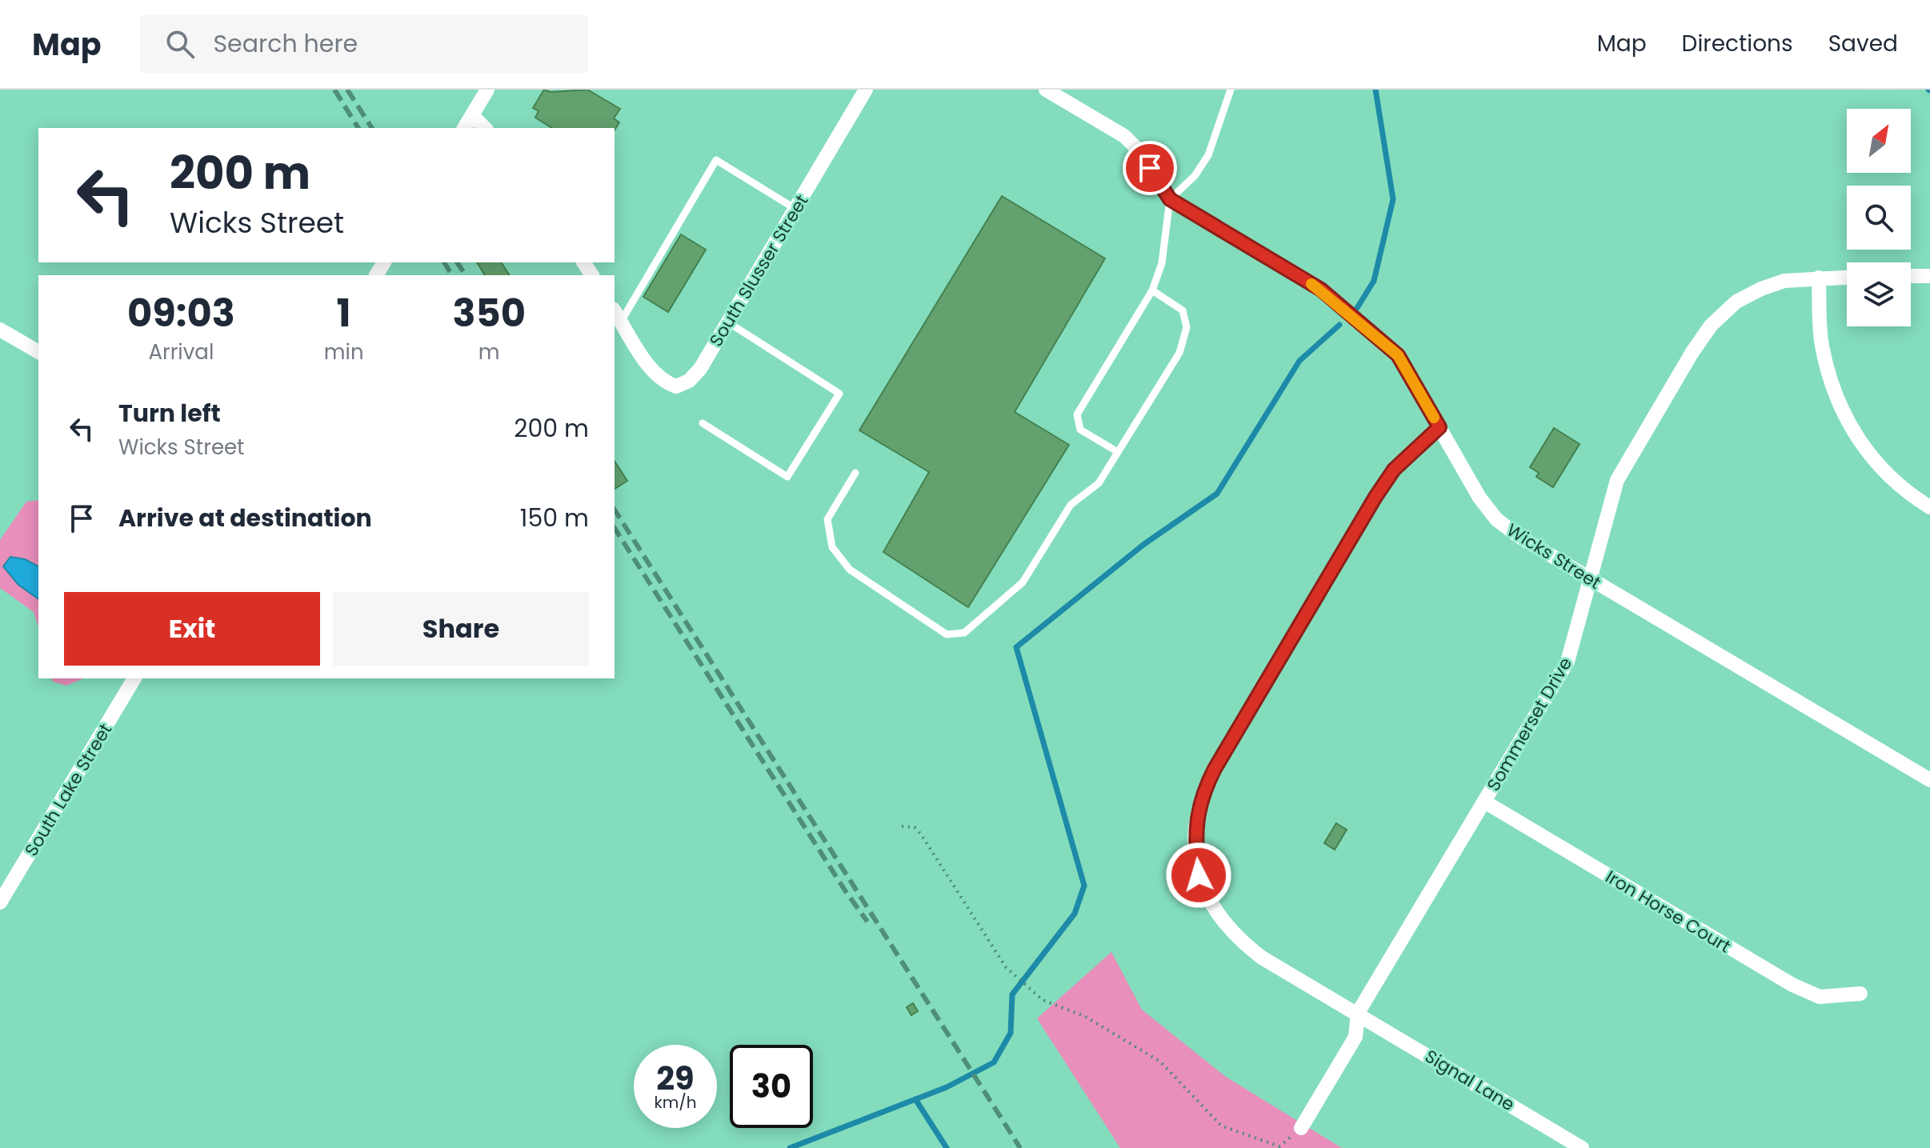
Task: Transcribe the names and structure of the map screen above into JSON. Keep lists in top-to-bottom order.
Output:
{
  "streets": {
    "street": [
      "South Slusser Street",
      "Wicks Street",
      "Sommerset Drive",
      "South Lake Street",
      "Iron Horse Court",
      "Signal Lane"
    ]
  },
  "crossings": [
    ["Wicks Street", "Sommerset Drive"],
    ["Wicks Street", "Signal Lane"],
    ["Sommerset Drive", "Iron Horse Court"],
    ["Sommerset Drive", "Signal Lane"]
  ],
  "north": "top right",
  "page": {
    "header": "Map",
    "search": "Search here",
    "nav": ["Map", "Directions", "Saved"],
    "turn": ["200 m", "Wicks Street"],
    "eta": [
      "09:03",
      "Arrival",
      "1",
      "min",
      "350",
      "m"
    ],
    "list": [
      {
        "name": "Turn left",
        "note": "Wicks Street",
        "value": "200 m"
      },
      {
        "name": "Arrive at destination",
        "value": "150 m"
      }
    ],
    "buttons": ["Exit", "Share"],
    "speed": "29 km/h",
    "limit": "30"
  }
}
